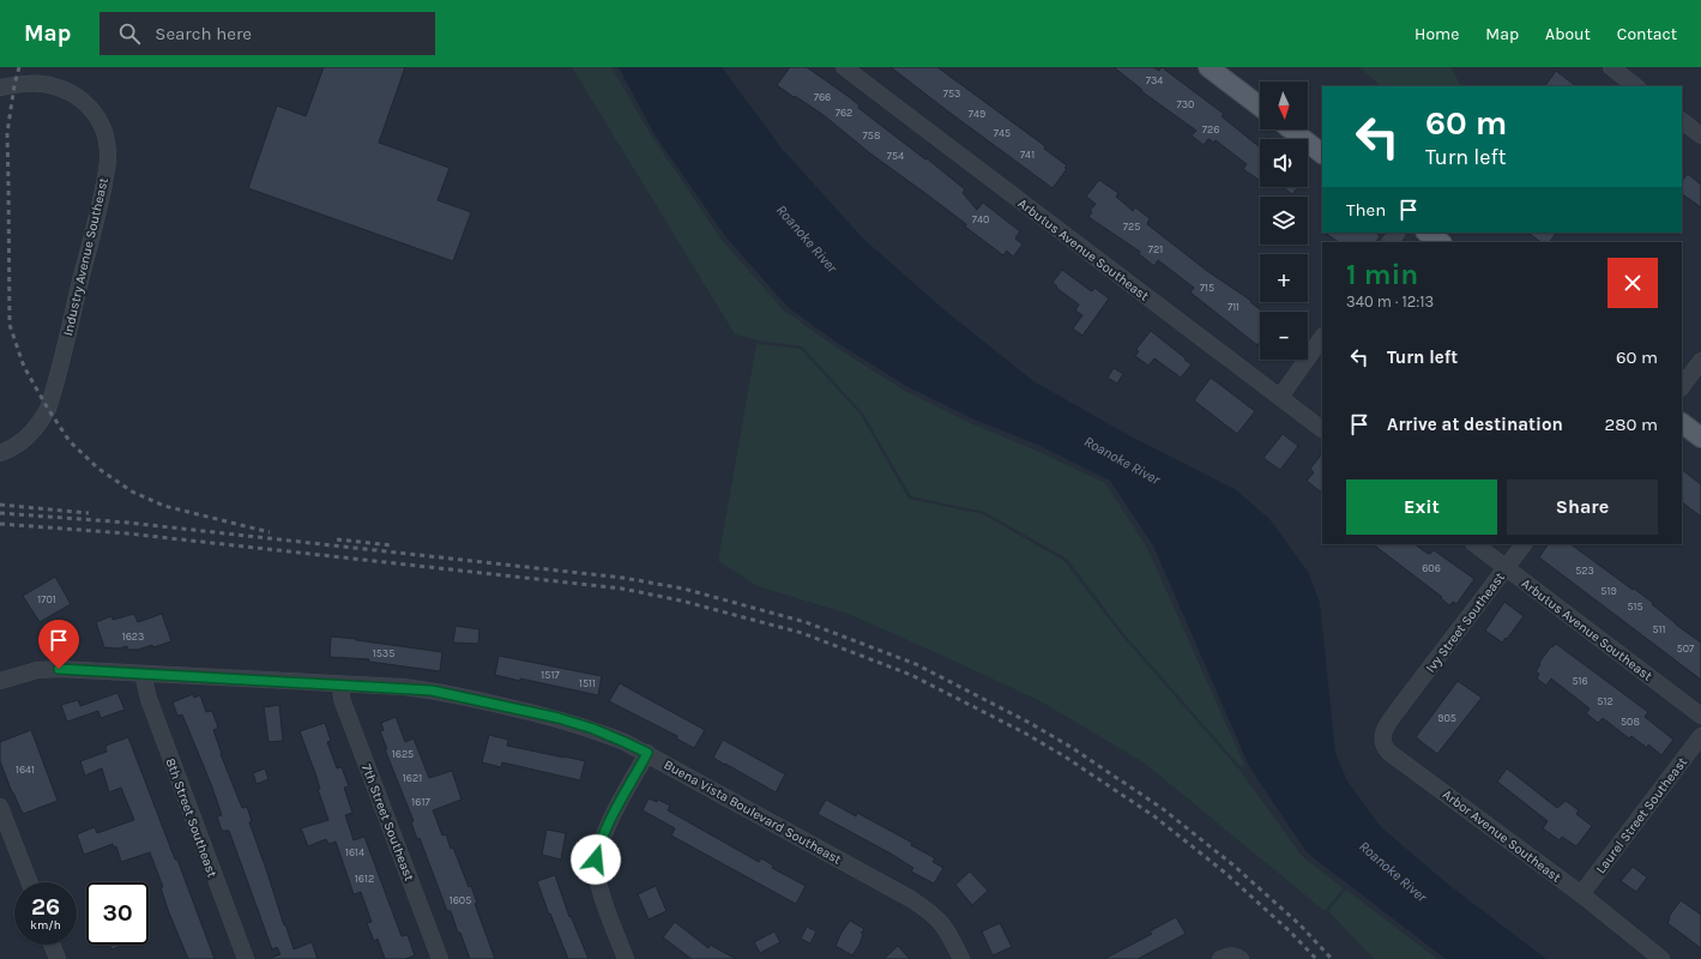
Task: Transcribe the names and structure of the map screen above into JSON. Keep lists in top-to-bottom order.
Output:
{
  "streets": {
    "street": [
      "Arbutus Avenue Southeast",
      "Industry Avenue Southeast",
      "Ivy Street Southeast",
      "Buena Vista Boulevard Southeast",
      "Laurel Street Southeast",
      "8th Street Southeast",
      "7th Street Southeast",
      "Arbor Avenue Southeast"
    ]
  },
  "crossings": [
    ["Arbutus Avenue Southeast", "Ivy Street Southeast"],
    ["Ivy Street Southeast", "Arbor Avenue Southeast"],
    ["Buena Vista Boulevard Southeast", "8th Street Southeast"],
    ["Buena Vista Boulevard Southeast", "7th Street Southeast"],
    ["Laurel Street Southeast", "Arbor Avenue Southeast"]
  ],
  "water": ["Roanoke River"],
  "house_numbers": [
    "734",
    "753",
    "766",
    "730",
    "762",
    "749",
    "726",
    "745",
    "758",
    "741",
    "754",
    "740",
    "725",
    "721",
    "715",
    "711",
    "606",
    "523",
    "519",
    "1701",
    "515",
    "511",
    "1623",
    "507",
    "1535",
    "1517",
    "516",
    "1511",
    "512",
    "905",
    "508",
    "1625",
    "1641",
    "1621",
    "1617",
    "1614",
    "1612",
    "1605"
  ],
  "north": "bottom",
  "page": {
    "header": "Map",
    "search": "Search here",
    "nav": [
      "Home",
      "Map",
      "About",
      "Contact"
    ],
    "map_buttons": ["+", "−"],
    "turn": ["60 m", "Turn left"],
    "then": "Then",
    "heading": ["1 min", "340 m · 12:13"],
    "list": [
      {
        "name": "Turn left",
        "value": "60 m"
      },
      {
        "name": "Arrive at destination",
        "value": "280 m"
      }
    ],
    "buttons": ["Exit", "Share"],
    "speed": "26 km/h",
    "limit": "30"
  }
}
